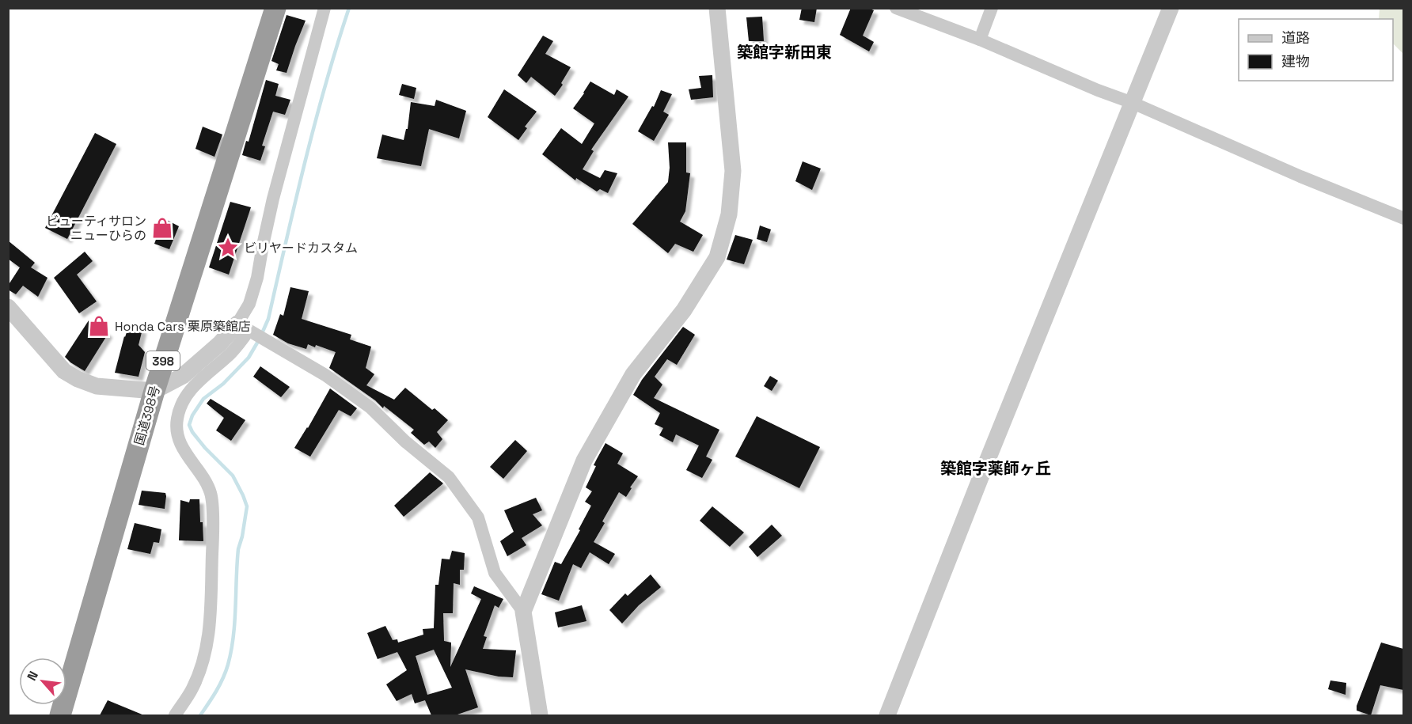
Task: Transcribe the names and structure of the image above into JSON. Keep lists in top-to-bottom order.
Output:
{
  "streets": {
    "highway": ["398", "国道398号"]
  },
  "districts": ["築館字新田東", "築館字薬師ヶ丘"],
  "places": {
    "shop": ["ビューティサロン ニューひらの", "Honda Cars 栗原築館店"],
    "place": ["ビリヤードカスタム"]
  },
  "legend": ["道路", "建物"],
  "north": "top left"
}
